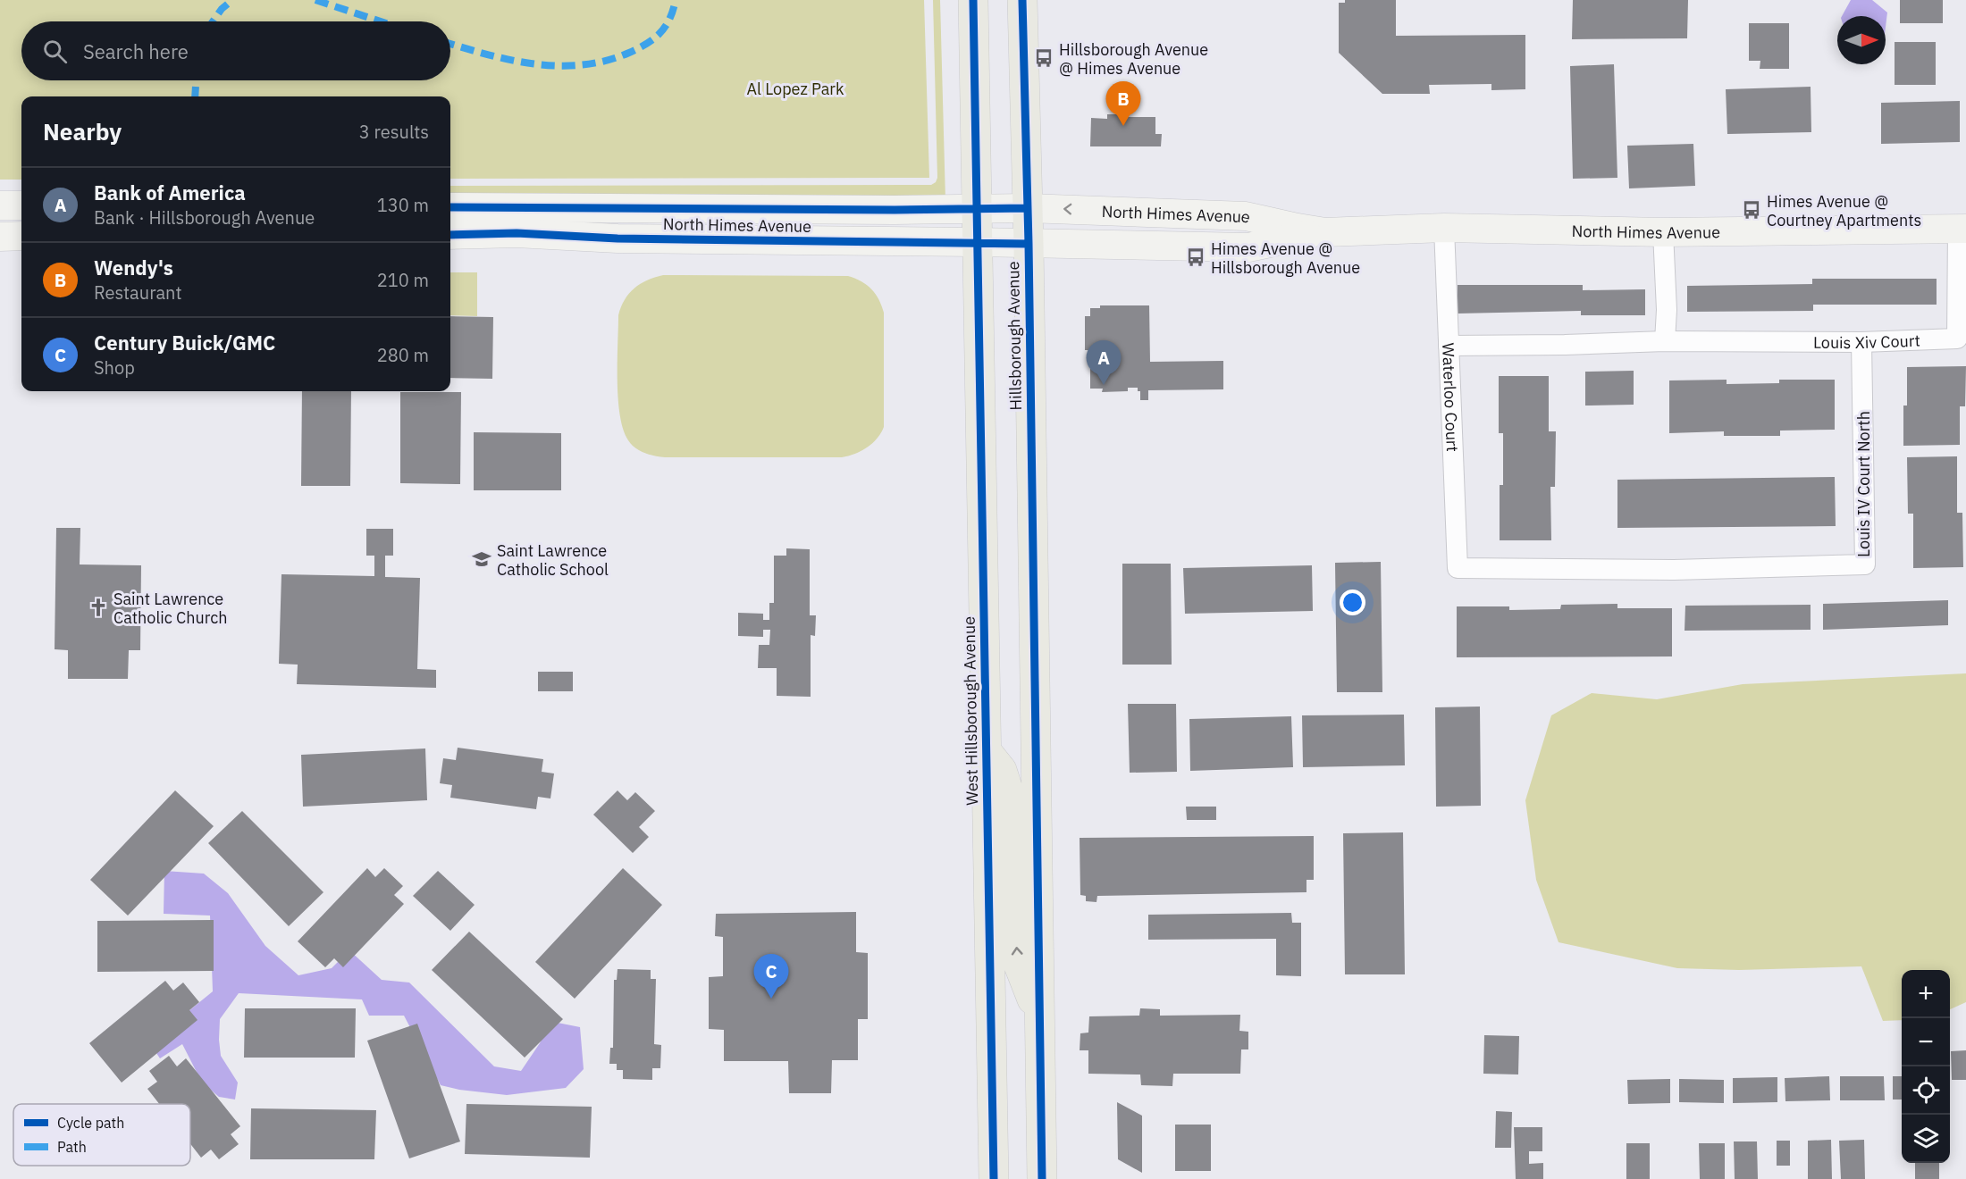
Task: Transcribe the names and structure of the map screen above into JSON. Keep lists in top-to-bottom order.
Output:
{
  "streets": {
    "main road": ["Hillsborough Avenue", "West Hillsborough Avenue"],
    "street": [
      "North Himes Avenue",
      "Louis Xiv Court",
      "Waterloo Court",
      "Louis IV Court North"
    ]
  },
  "crossings": [
    ["North Himes Avenue", "Hillsborough Avenue"],
    ["North Himes Avenue", "Louis Xiv Court"],
    ["North Himes Avenue", "Waterloo Court"],
    ["North Himes Avenue", "West Hillsborough Avenue"],
    ["Louis Xiv Court", "Waterloo Court"],
    ["Louis Xiv Court", "Louis IV Court North"],
    ["Waterloo Court", "Louis IV Court North"]
  ],
  "parks": ["Al Lopez Park"],
  "places": {
    "bus stop": ["Hillsborough Avenue @ Himes Avenue", "Himes Avenue @ Courtney Apartments", "Himes Avenue @ Hillsborough Avenue"],
    "school or university": ["Saint Lawrence Catholic School"],
    "church": ["Saint Lawrence Catholic Church"]
  },
  "legend": ["Cycle path", "Path"],
  "north": "right",
  "page": {
    "search": "Search here",
    "pins": ["B", "A", "C"],
    "heading": ["Nearby", "3 results"],
    "list": [
      {
        "mark": "A",
        "name": "Bank of America",
        "note": "Bank · Hillsborough Avenue",
        "value": "130 m"
      },
      {
        "mark": "B",
        "name": "Wendy's",
        "note": "Restaurant",
        "value": "210 m"
      },
      {
        "mark": "C",
        "name": "Century Buick/GMC",
        "note": "Shop",
        "value": "280 m"
      }
    ],
    "map_buttons": ["+", "−"]
  }
}
